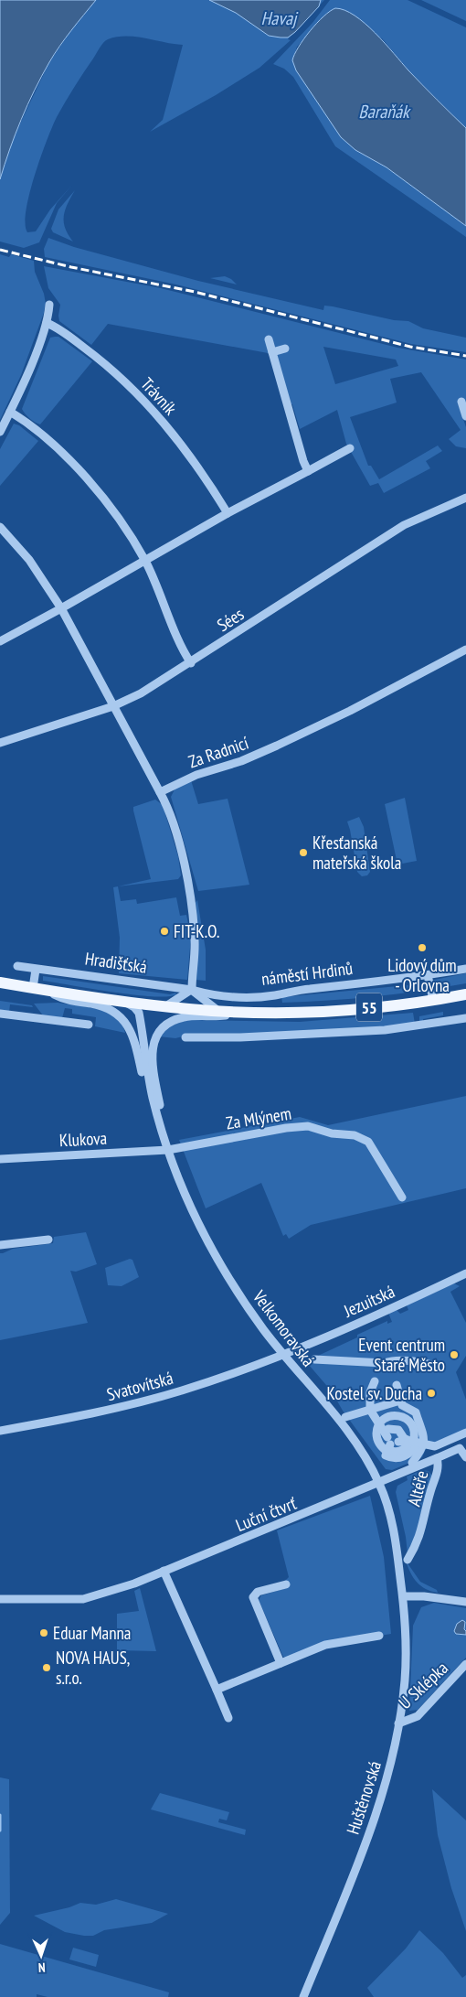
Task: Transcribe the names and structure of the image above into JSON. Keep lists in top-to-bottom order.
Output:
{
  "streets": {
    "main road": ["náměstí Hrdinů", "55"],
    "street": [
      "Trávník",
      "Sées",
      "Za Radnicí",
      "Hradišťská",
      "Za Mlýnem",
      "Klukova",
      "Jezuitská",
      "Velkomoravská",
      "Svatovítská",
      "Altéře",
      "Luční čtvrť",
      "U Sklépka",
      "Huštěnovská"
    ]
  },
  "crossings": [
    ["Hradišťská", "náměstí Hrdinů"],
    ["náměstí Hrdinů", "55"],
    ["náměstí Hrdinů", "Velkomoravská"],
    ["55", "Velkomoravská"],
    ["Za Mlýnem", "Klukova"],
    ["Za Mlýnem", "Velkomoravská"],
    ["Klukova", "Velkomoravská"],
    ["Jezuitská", "Velkomoravská"],
    ["Jezuitská", "Svatovítská"],
    ["Velkomoravská", "Svatovítská"],
    ["Velkomoravská", "Luční čtvrť"],
    ["Velkomoravská", "Huštěnovská"],
    ["Altéře", "Luční čtvrť"],
    ["U Sklépka", "Huštěnovská"]
  ],
  "water": ["Havaj", "Baraňák"],
  "places": [
    "Křesťanská mateřská škola",
    "FIT-K.O.",
    "Lidový dům - Orlovna",
    "Event centrum Staré Město",
    "Kostel sv. Ducha",
    "Eduar Manna",
    "NOVA HAUS, s.r.o."
  ],
  "north": "bottom"
}
